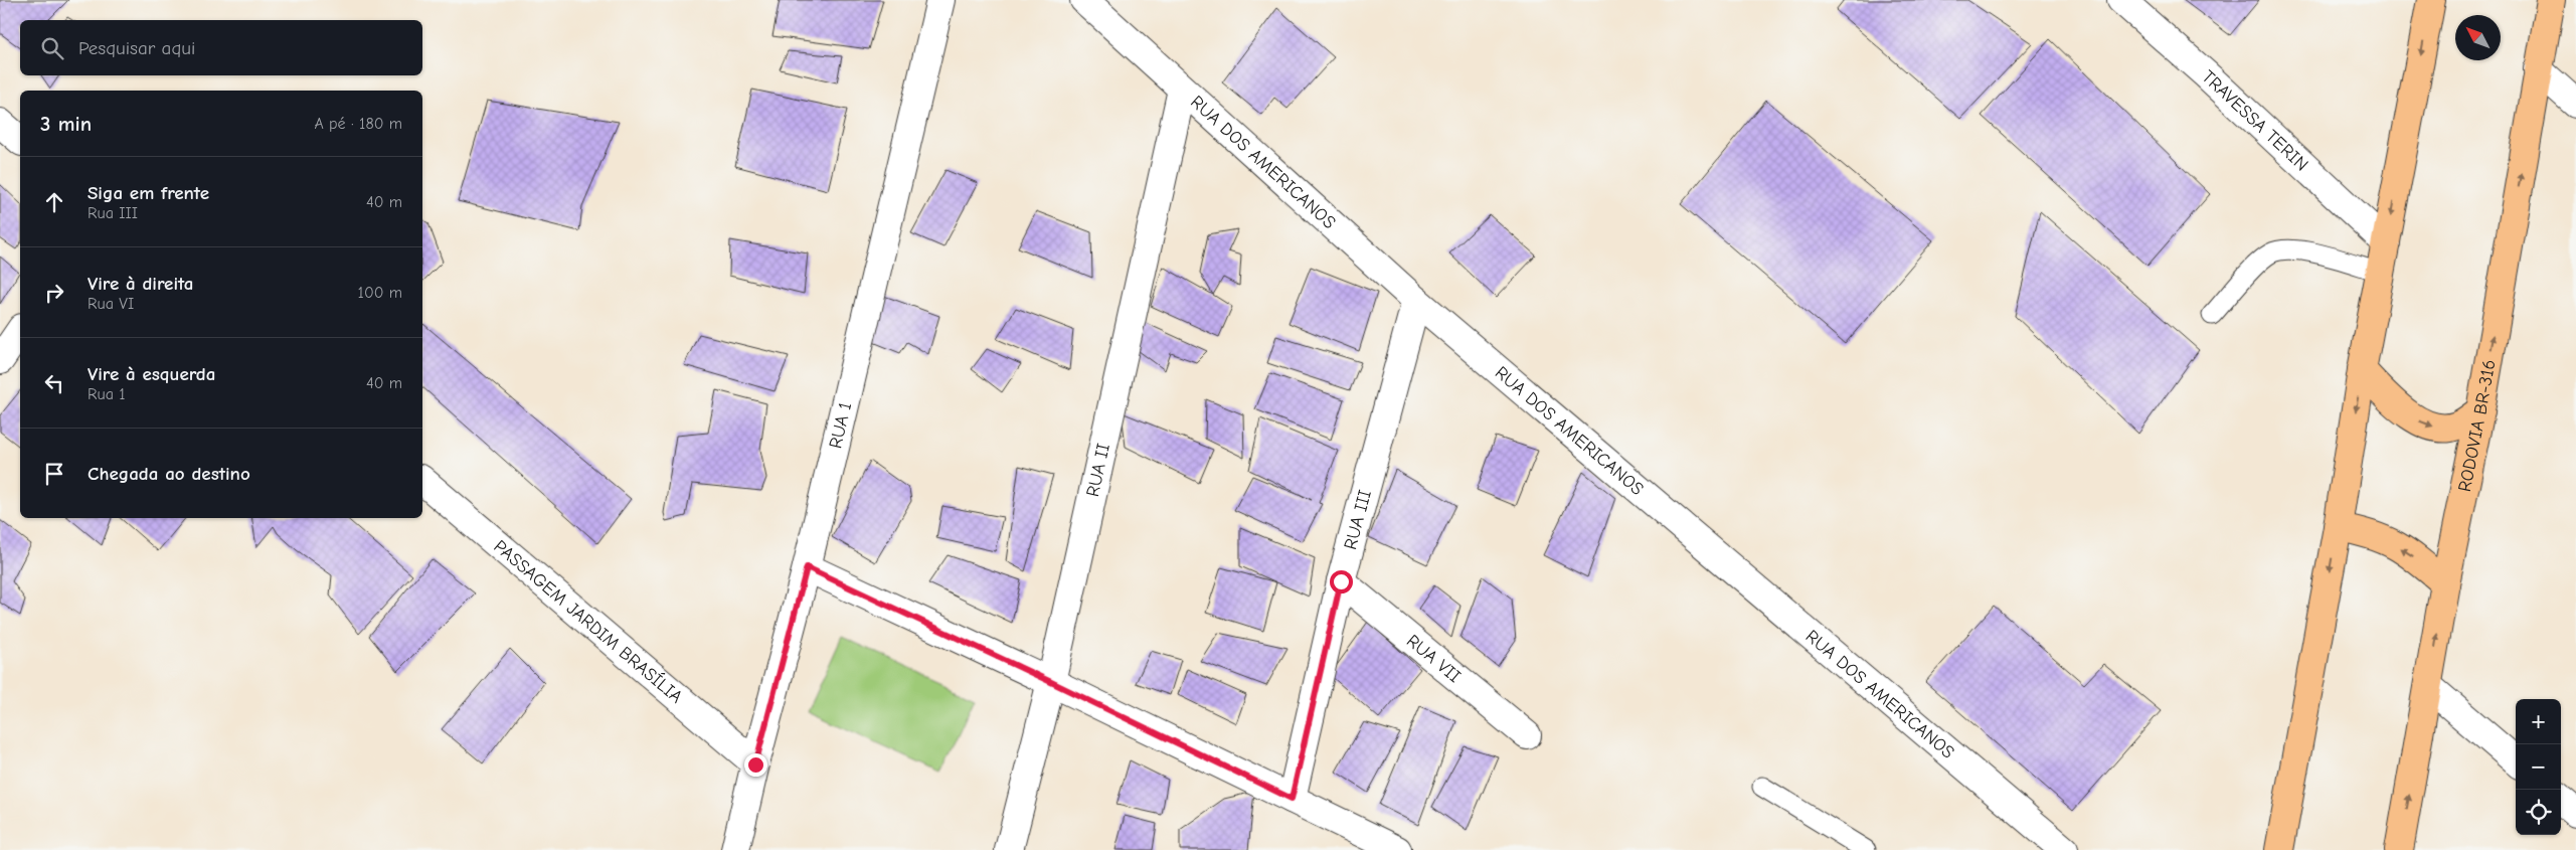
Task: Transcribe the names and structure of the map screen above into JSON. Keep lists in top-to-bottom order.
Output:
{
  "streets": {
    "highway": ["RODOVIA BR-316"],
    "street": [
      "TRAVESSA TERIN",
      "RUA DOS AMERICANOS",
      "RUA 1",
      "RUA II",
      "RUA III",
      "PASSAGEM JARDIM BRASÍLIA",
      "RUA VII"
    ]
  },
  "crossings": [
    ["RUA DOS AMERICANOS", "RUA II"],
    ["RUA DOS AMERICANOS", "RUA III"],
    ["RUA 1", "PASSAGEM JARDIM BRASÍLIA"],
    ["RUA III", "RUA VII"]
  ],
  "north": "top left",
  "page": {
    "search": "Pesquisar aqui",
    "heading": ["3 min", "A pé · 180 m"],
    "list": [
      ["Siga em frente", "Rua III", "40 m"],
      ["Vire à direita", "Rua VI", "100 m"],
      ["Vire à esquerda", "Rua 1", "40 m"],
      "Chegada ao destino"
    ],
    "map_buttons": ["+", "−"]
  }
}
